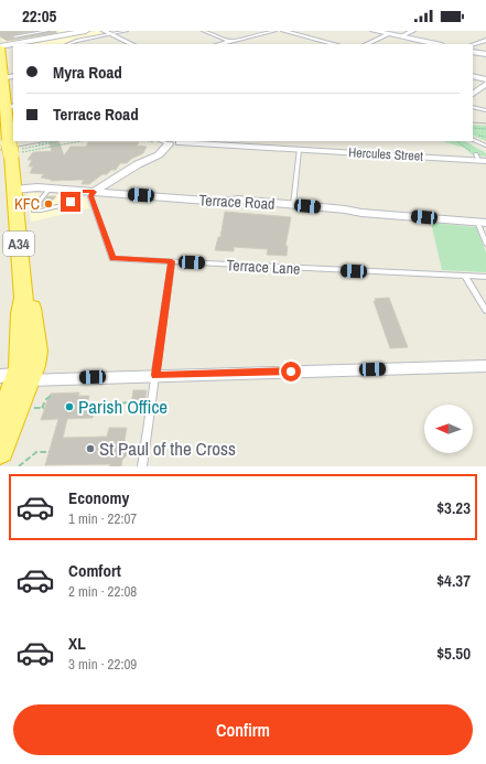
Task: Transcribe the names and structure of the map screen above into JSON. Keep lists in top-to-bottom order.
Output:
{
  "streets": {
    "highway": ["A34"],
    "street": ["Hercules Street", "Terrace Road"],
    "lane": ["Terrace Lane"]
  },
  "crossings": [
    ["Terrace Road", "A34"],
    ["Terrace Road", "Terrace Lane"]
  ],
  "places": ["KFC", "Parish Office", "St Paul of the Cross"],
  "north": "left",
  "page": {
    "status": "22:05",
    "banner": ["Myra Road", "Terrace Road"],
    "list": [
      {
        "name": "Economy",
        "note": "1 min · 22:07",
        "value": "$3.23"
      },
      {
        "name": "Comfort",
        "note": "2 min · 22:08",
        "value": "$4.37"
      },
      {
        "name": "XL",
        "note": "3 min · 22:09",
        "value": "$5.50"
      }
    ],
    "buttons": "Confirm"
  }
}
